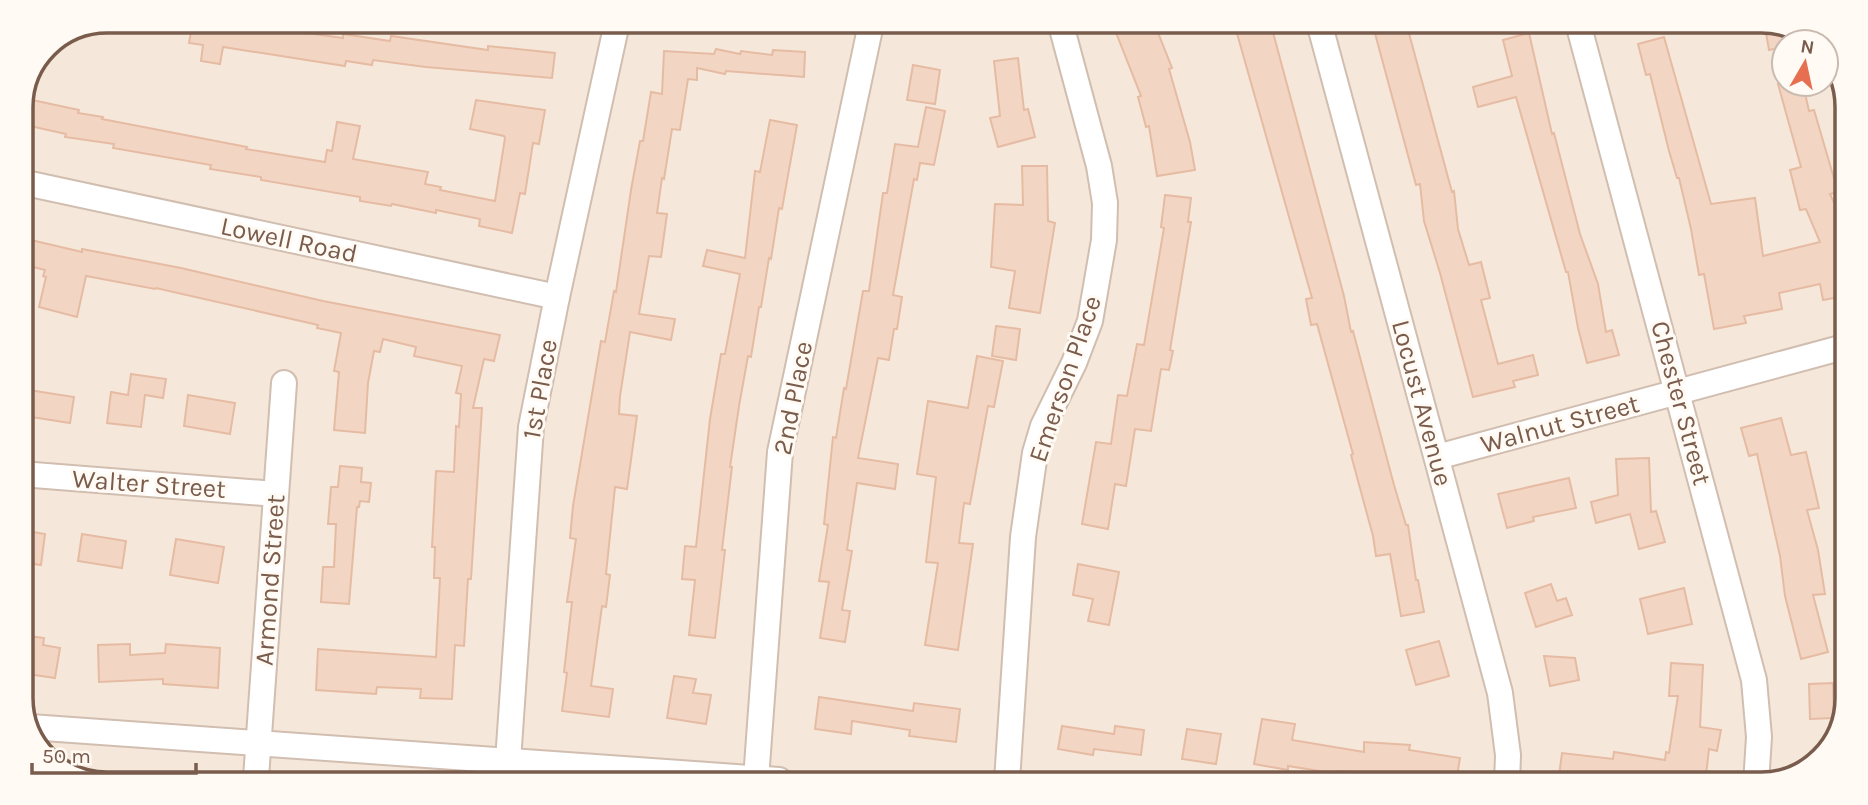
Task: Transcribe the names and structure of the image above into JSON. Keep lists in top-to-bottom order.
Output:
{
  "streets": {
    "street": [
      "Lowell Road",
      "Emerson Place",
      "1st Place",
      "2nd Place",
      "Locust Avenue",
      "Chester Street",
      "Walnut Street",
      "Walter Street",
      "Armond Street"
    ]
  },
  "crossings": [
    ["Lowell Road", "1st Place"],
    ["Locust Avenue", "Walnut Street"],
    ["Chester Street", "Walnut Street"],
    ["Walter Street", "Armond Street"]
  ],
  "scale_bar": "50 m",
  "north": "top"
}
